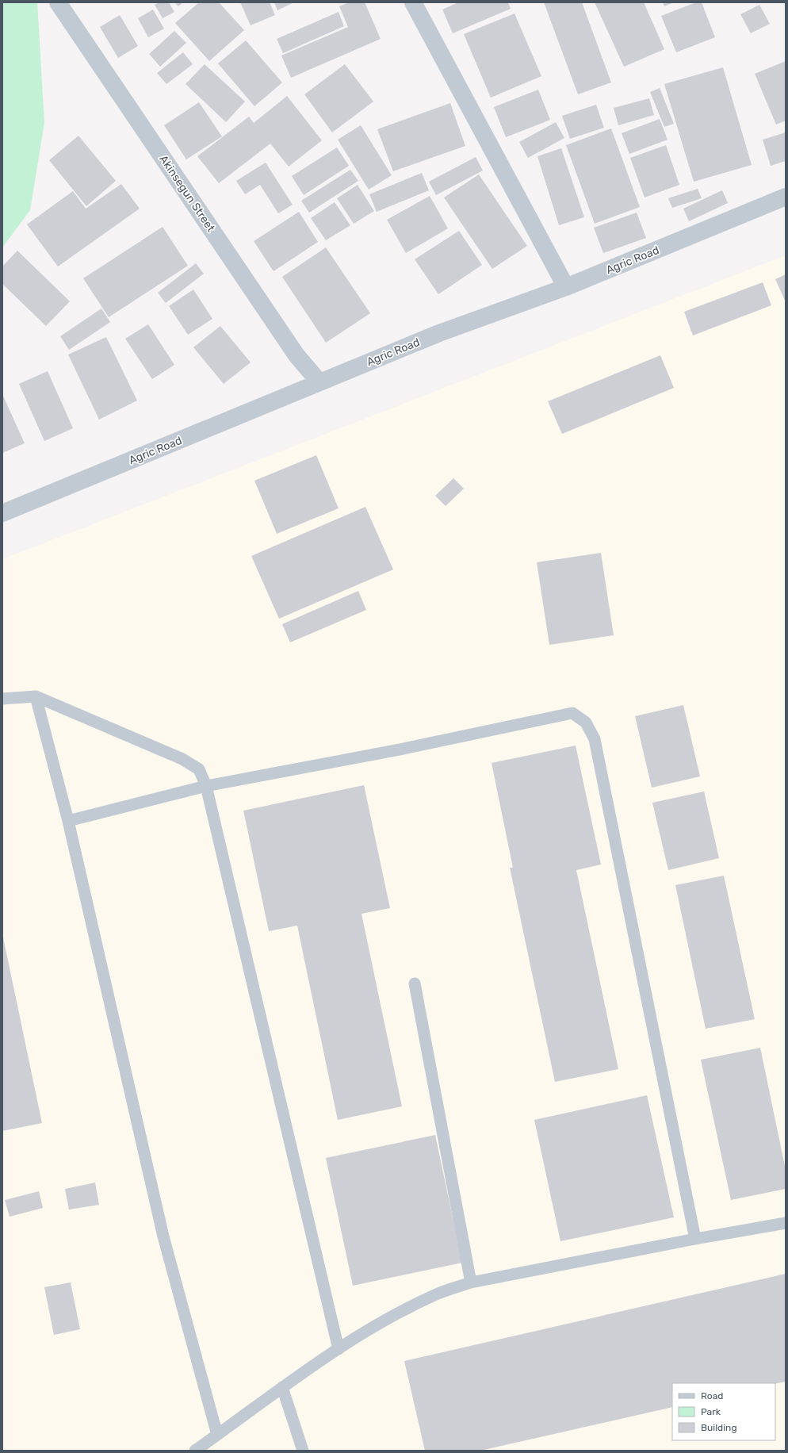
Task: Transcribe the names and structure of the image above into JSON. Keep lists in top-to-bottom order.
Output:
{
  "streets": {
    "street": ["Akinsegun Street", "Agric Road"]
  },
  "crossings": [
    ["Akinsegun Street", "Agric Road"]
  ],
  "legend": ["Road", "Park", "Building"]
}
